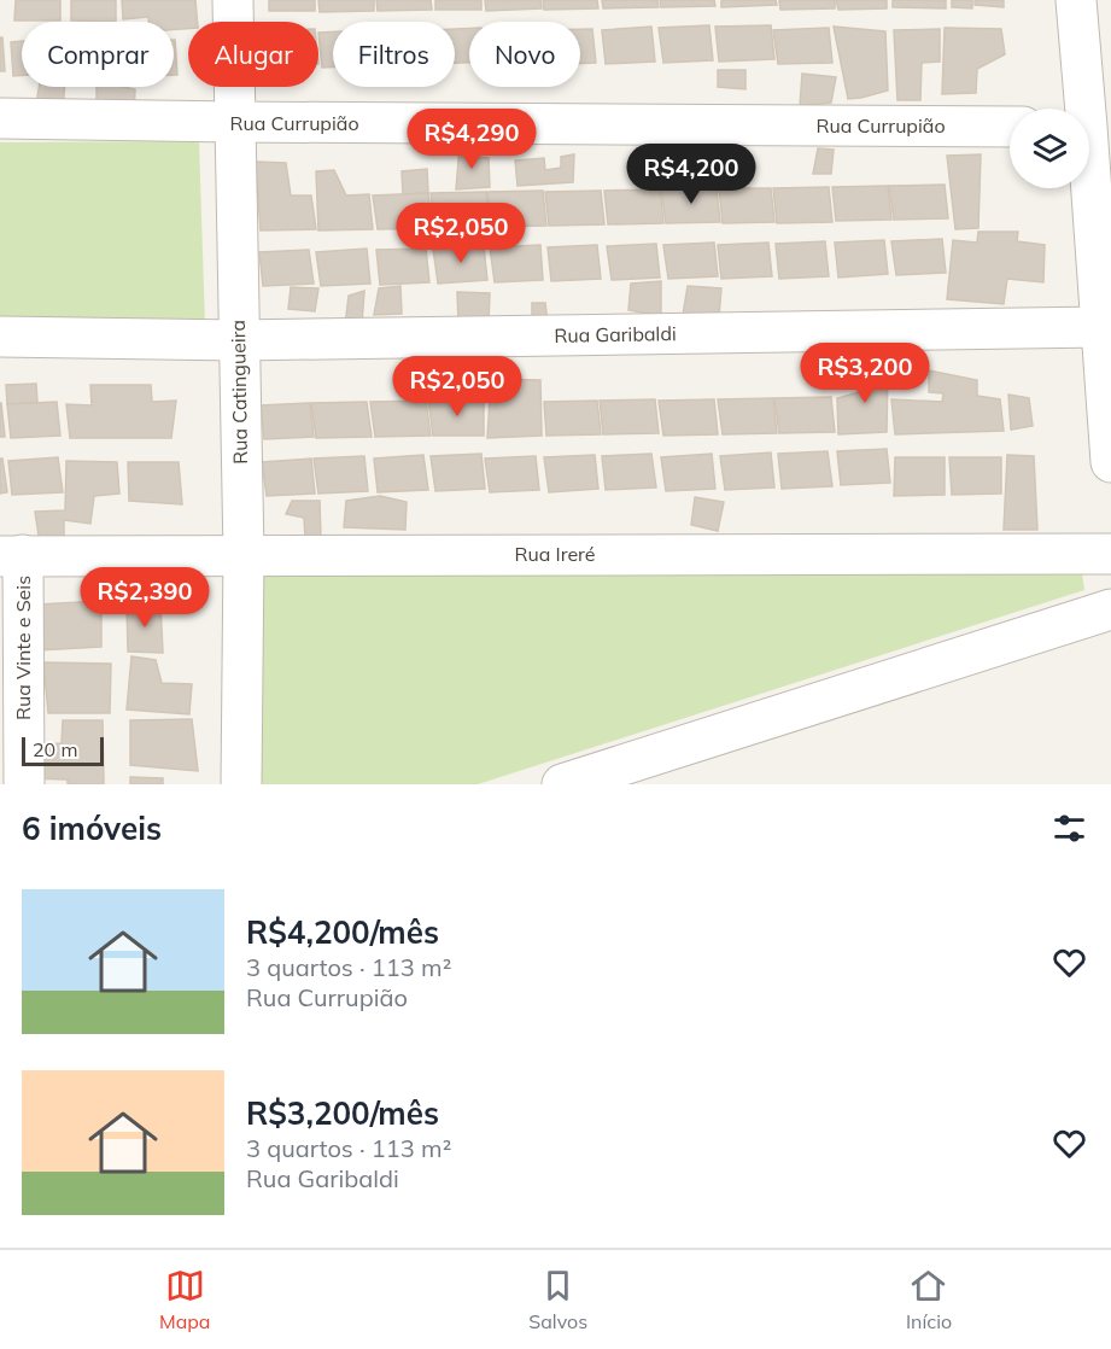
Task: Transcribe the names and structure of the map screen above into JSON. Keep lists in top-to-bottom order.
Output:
{
  "streets": {
    "street": [
      "Rua Currupião",
      "Rua Garibaldi",
      "Rua Catingueira",
      "Rua Ireré",
      "Rua Vinte e Seis"
    ]
  },
  "crossings": [
    ["Rua Currupião", "Rua Catingueira"],
    ["Rua Garibaldi", "Rua Catingueira"],
    ["Rua Catingueira", "Rua Ireré"],
    ["Rua Ireré", "Rua Vinte e Seis"]
  ],
  "scale_bar": "20 m",
  "page": {
    "chip": [
      "Comprar",
      "Alugar",
      "Filtros",
      "Novo"
    ],
    "price": [
      "R$4,290",
      "R$4,200",
      "R$2,050",
      "R$3,200",
      "R$2,050",
      "R$2,390"
    ],
    "scale": "20 m",
    "heading": "6 imóveis",
    "list": [
      {
        "name": "R$4,200/mês",
        "note": "3 quartos · 113 m² · Rua Currupião"
      },
      {
        "name": "R$3,200/mês",
        "note": "3 quartos · 113 m² · Rua Garibaldi"
      }
    ],
    "tabs": ["Mapa", "Salvos", "Início"]
  }
}
